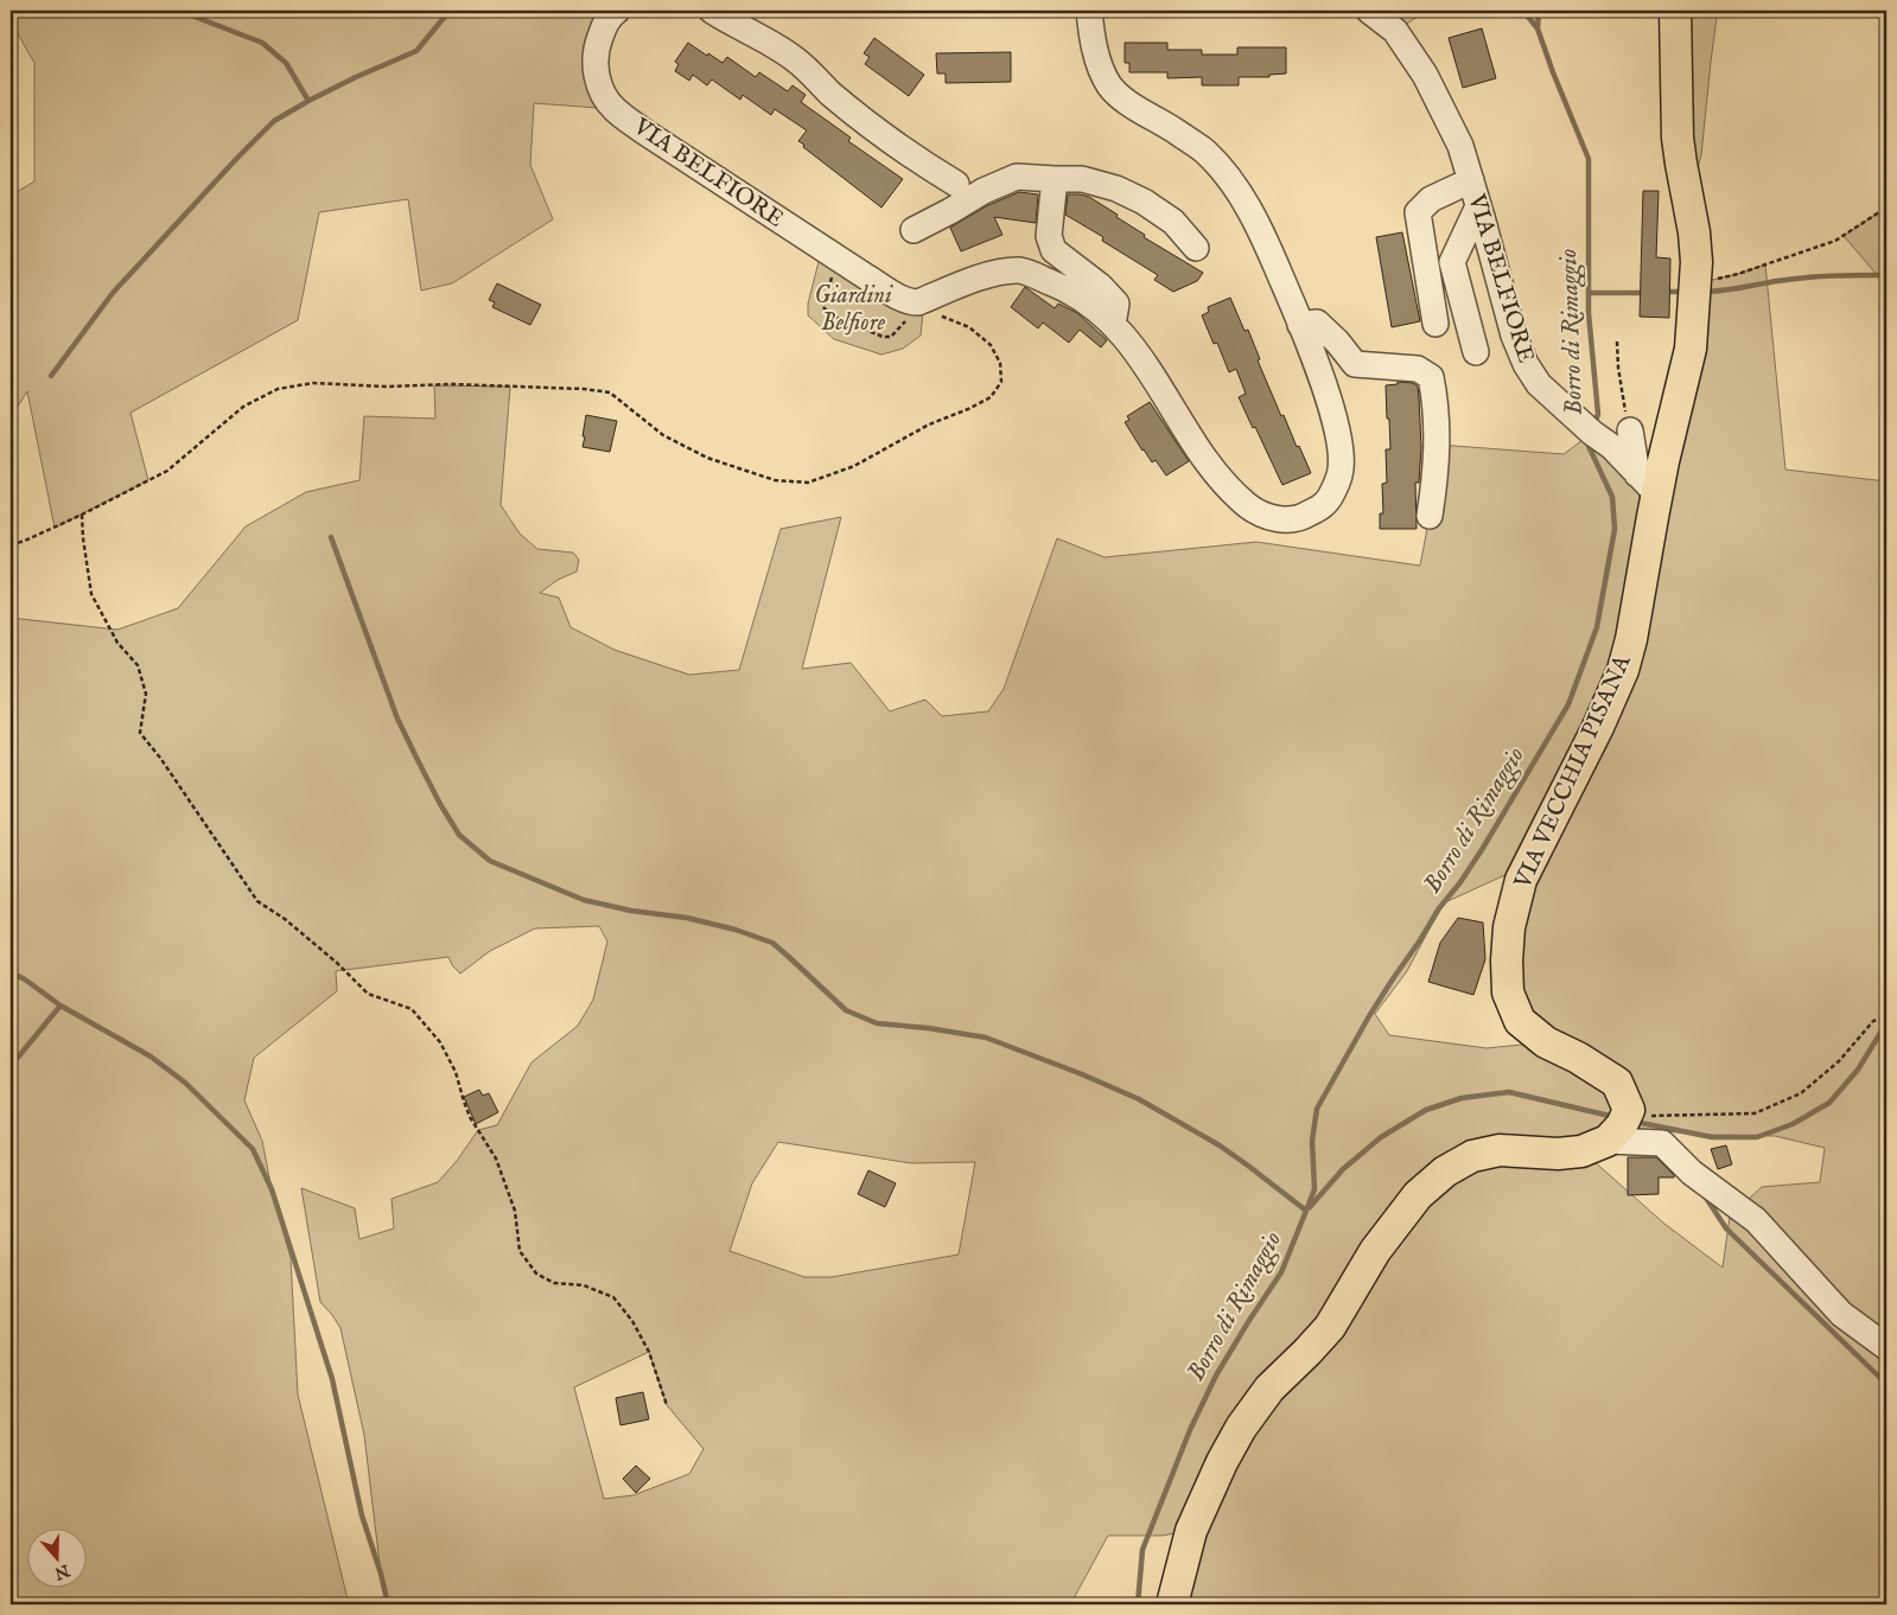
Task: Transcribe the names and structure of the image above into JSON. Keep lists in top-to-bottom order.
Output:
{
  "streets": {
    "main road": ["VIA VECCHIA PISANA"],
    "street": ["VIA BELFIORE"]
  },
  "crossings": [
    ["VIA BELFIORE", "VIA VECCHIA PISANA"]
  ],
  "water": ["Borro di Rimaggio"],
  "parks": ["Giardini Belfiore"],
  "north": "bottom"
}
